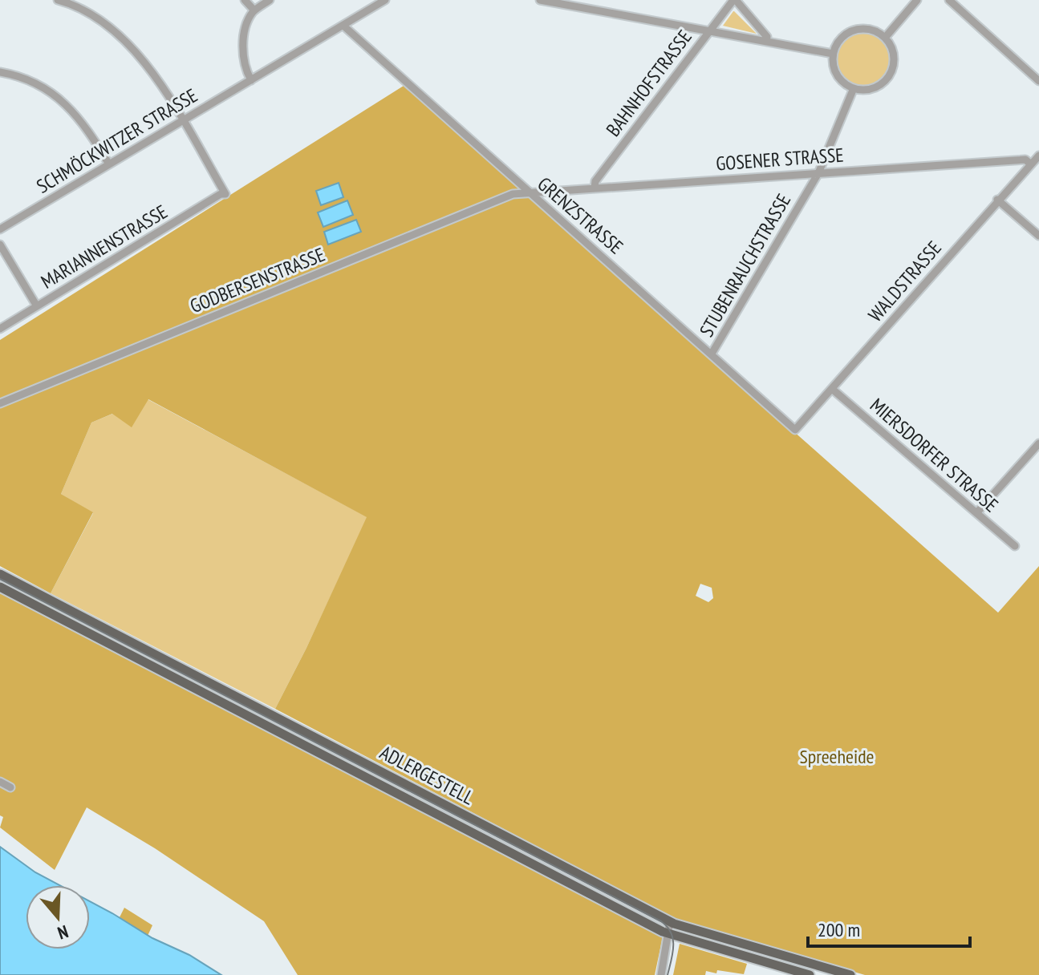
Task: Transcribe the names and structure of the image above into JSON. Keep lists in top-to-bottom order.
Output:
{
  "streets": {
    "main road": ["ADLERGESTELL"],
    "street": [
      "BAHNHOFSTRASSE",
      "SCHMÖCKWITZER STRASSE",
      "GOSENER STRASSE",
      "GRENZSTRASSE",
      "MARIANNENSTRASSE",
      "STUBENRAUCHSTRASSE",
      "GODBERSENSTRASSE",
      "WALDSTRASSE",
      "MIERSDORFER STRASSE"
    ]
  },
  "crossings": [
    ["BAHNHOFSTRASSE", "GOSENER STRASSE"],
    ["SCHMÖCKWITZER STRASSE", "GRENZSTRASSE"],
    ["SCHMÖCKWITZER STRASSE", "MARIANNENSTRASSE"],
    ["GOSENER STRASSE", "GRENZSTRASSE"],
    ["GOSENER STRASSE", "STUBENRAUCHSTRASSE"],
    ["GOSENER STRASSE", "GODBERSENSTRASSE"],
    ["GOSENER STRASSE", "WALDSTRASSE"],
    ["GRENZSTRASSE", "STUBENRAUCHSTRASSE"],
    ["GRENZSTRASSE", "GODBERSENSTRASSE"],
    ["GRENZSTRASSE", "WALDSTRASSE"],
    ["WALDSTRASSE", "MIERSDORFER STRASSE"]
  ],
  "parks": ["Spreeheide"],
  "scale_bar": "200 m",
  "north": "bottom"
}
